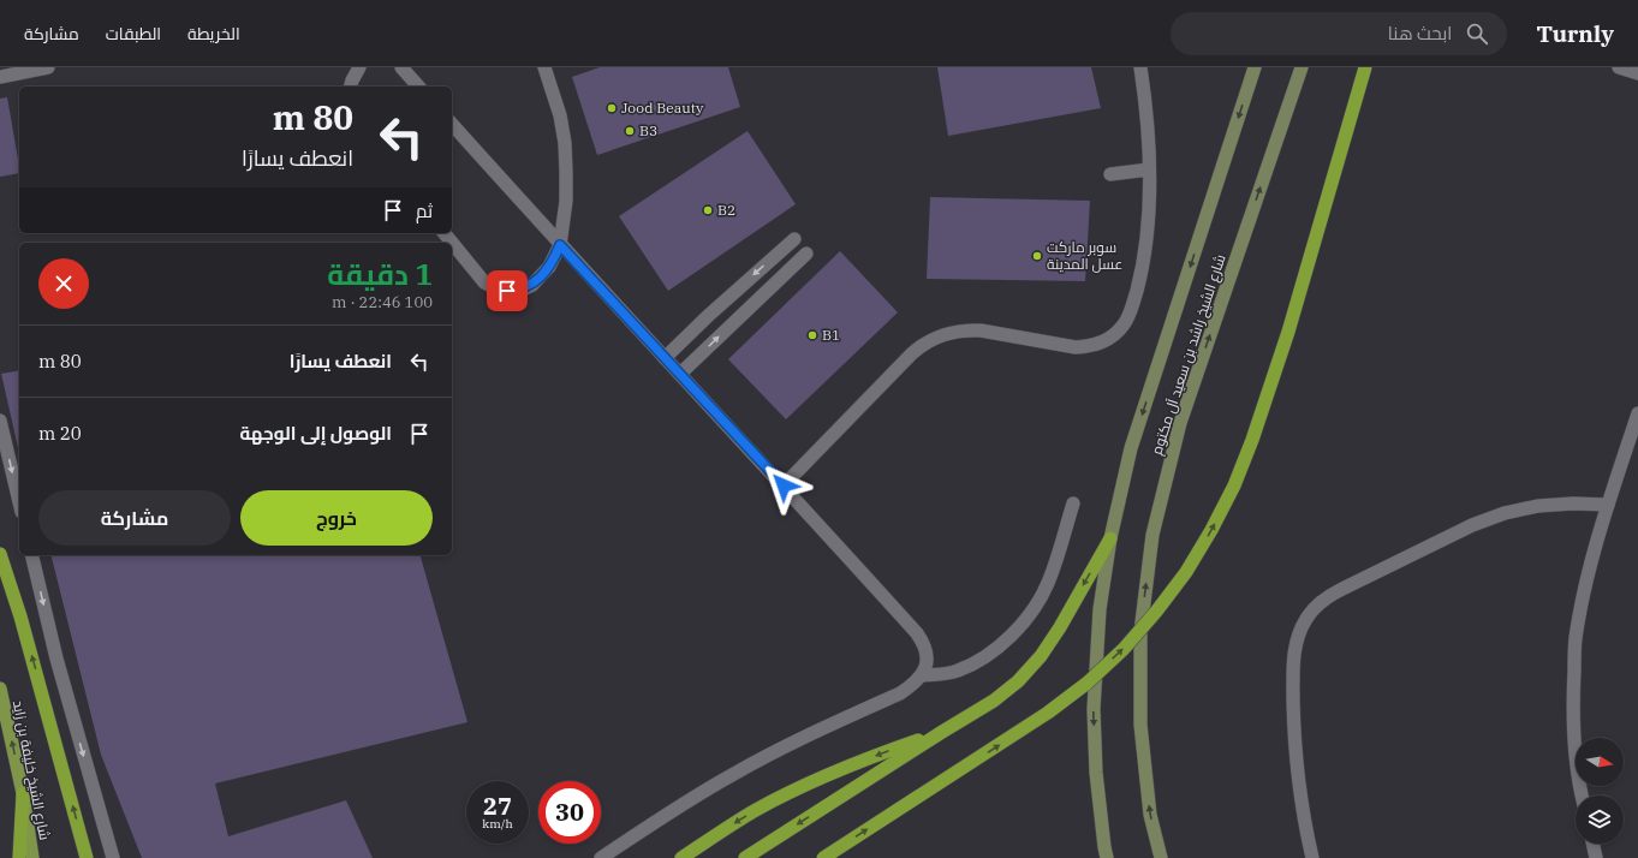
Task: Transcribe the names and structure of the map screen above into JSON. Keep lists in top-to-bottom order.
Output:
{
  "streets": {
    "main road": ["شارع الشيخ راشد بن سعيد آل مكتوم", "شارع الشيخ خليفة بن زايد"]
  },
  "one_way": ["شارع الشيخ خليفة بن زايد"],
  "places": [
    "Jood Beauty",
    "B3",
    "B2",
    "سوبر ماركت عسل المدينة",
    "B1"
  ],
  "north": "right",
  "page": {
    "header": "Turnly",
    "search": "ابحث هنا",
    "nav": ["الخريطة", "الطبقات", "مشاركة"],
    "turn": ["80 m", "انعطف يسارًا"],
    "then": "ثم",
    "heading": ["1 دقيقة", "100 m · 22:46"],
    "list": [
      {
        "name": "انعطف يسارًا",
        "value": "80 m"
      },
      {
        "name": "الوصول إلى الوجهة",
        "value": "20 m"
      }
    ],
    "buttons": ["خروج", "مشاركة"],
    "speed": "27 km/h",
    "limit": "30"
  }
}
